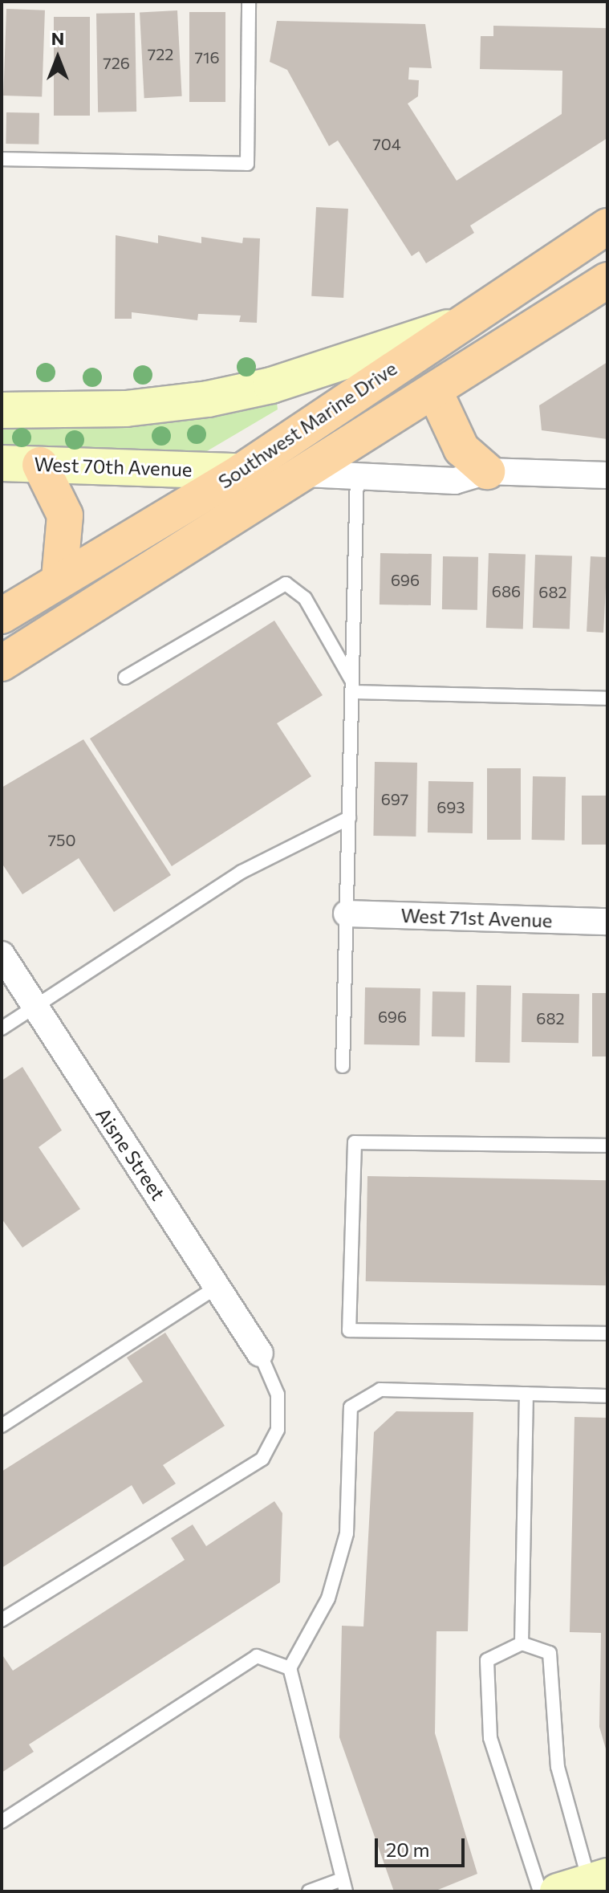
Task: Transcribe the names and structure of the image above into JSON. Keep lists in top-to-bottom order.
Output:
{
  "streets": {
    "main road": ["Southwest Marine Drive", "West 70th Avenue"],
    "street": ["West 71st Avenue", "Aisne Street"]
  },
  "crossings": [
    ["Southwest Marine Drive", "West 70th Avenue"]
  ],
  "house_numbers": [
    "722",
    "716",
    "726",
    "704",
    "696",
    "686",
    "682",
    "697",
    "693",
    "750",
    "696",
    "682"
  ],
  "scale_bar": "20 m",
  "north": "top"
}
